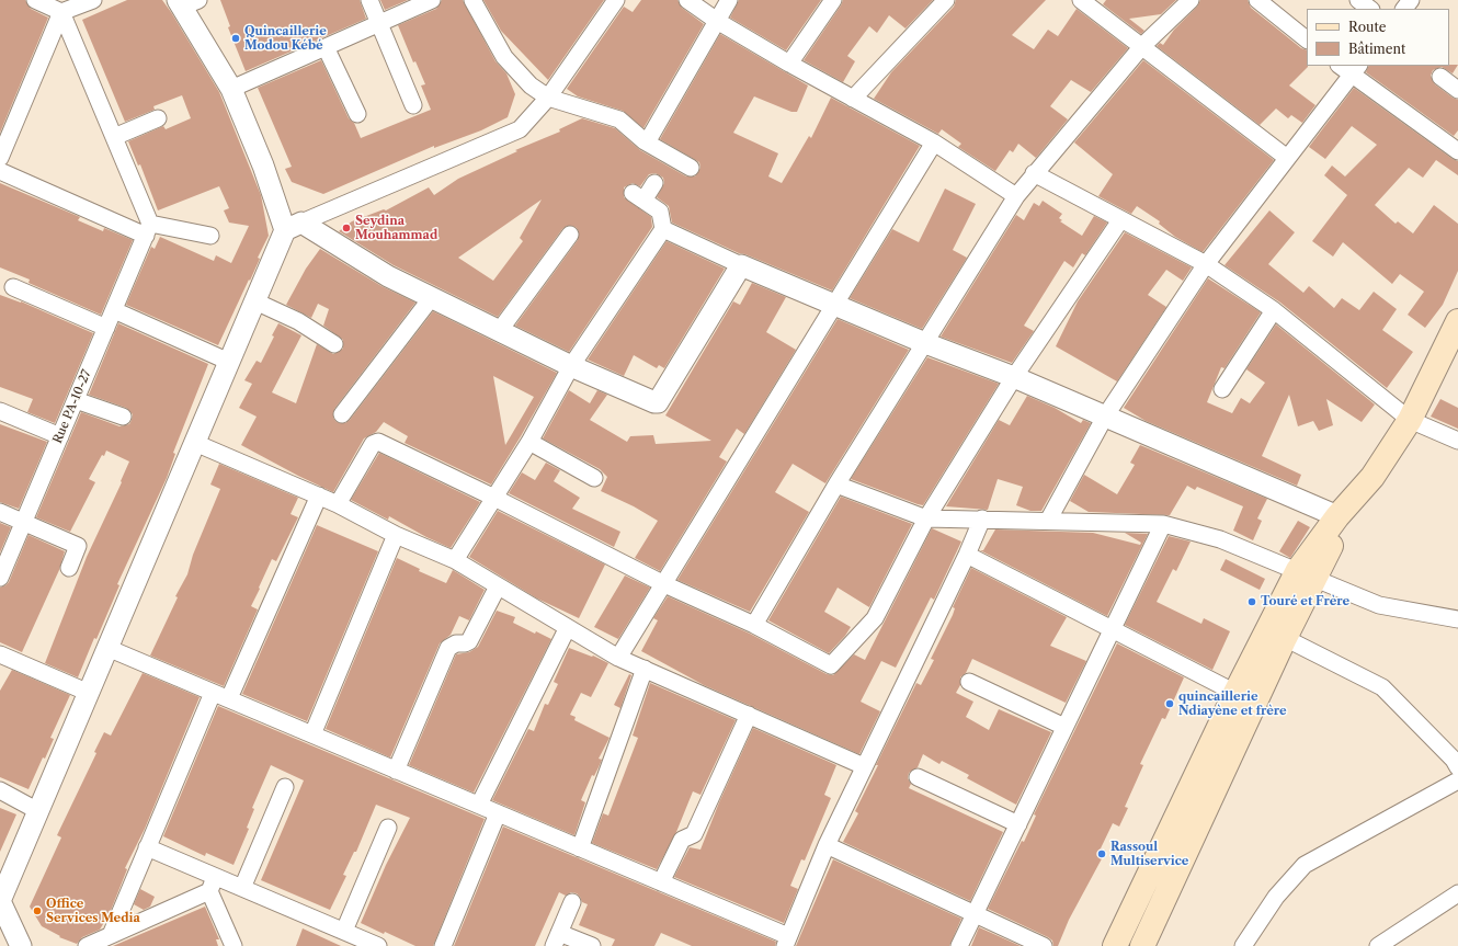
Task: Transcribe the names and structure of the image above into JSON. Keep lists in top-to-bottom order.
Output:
{
  "streets": {
    "street": ["Rue PA-10-27"]
  },
  "places": [
    "Quincaillerie Modou Kébé",
    "Seydina Mouhammad",
    "Touré et Frère",
    "quincaillerie Ndiayène et frère",
    "Rassoul Multiservice",
    "Office Services Media"
  ],
  "legend": ["Route", "Bâtiment"]
}
